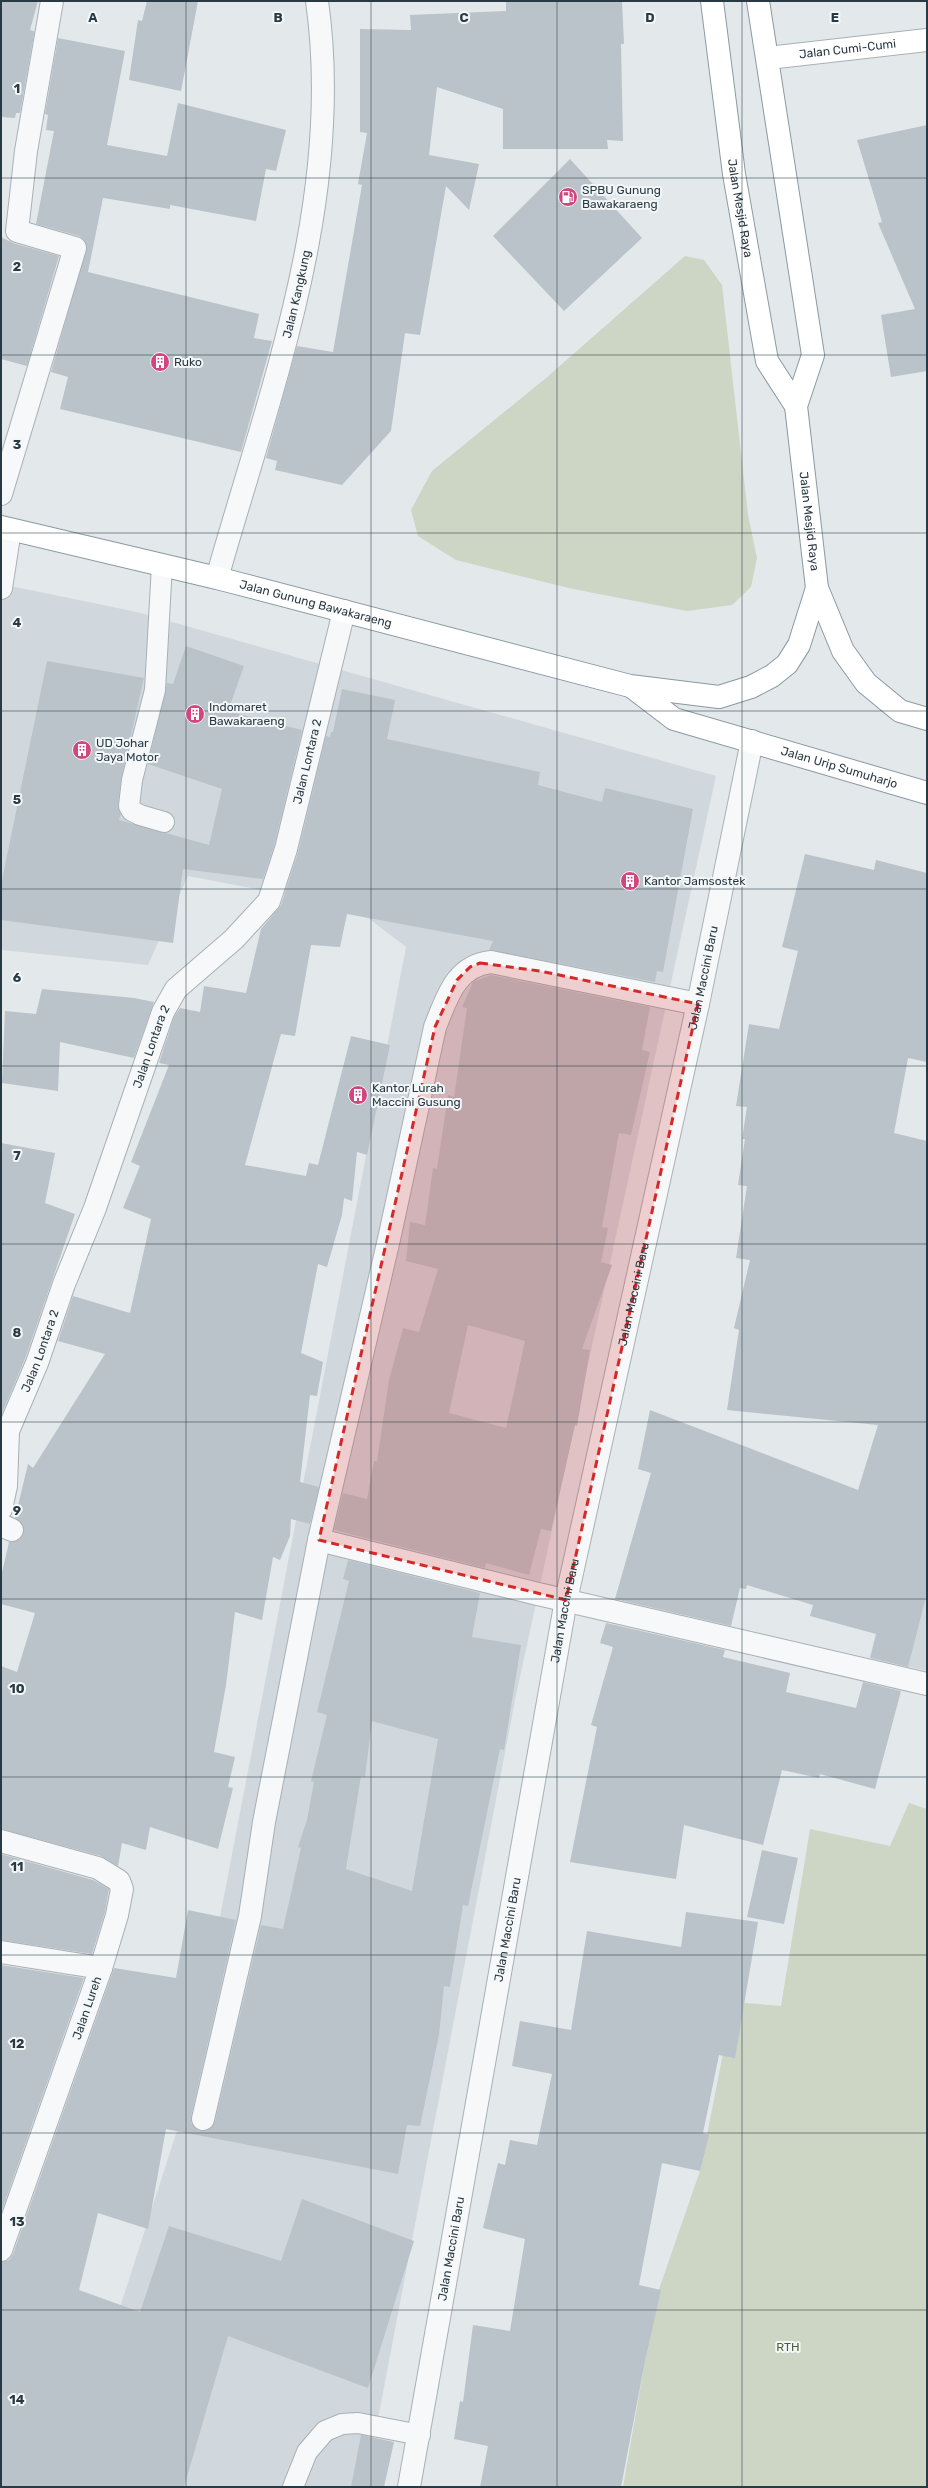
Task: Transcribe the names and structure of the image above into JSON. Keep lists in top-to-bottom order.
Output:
{
  "streets": {
    "main road": [
      "Jalan Cumi-Cumi",
      "Jalan Mesjid Raya",
      "Jalan Gunung Bawakaraeng",
      "Jalan Urip Sumuharjo"
    ],
    "street": [
      "Jalan Kangkung",
      "Jalan Lontara 2",
      "Jalan Maccini Baru",
      "Jalan Lureh"
    ]
  },
  "crossings": [
    ["Jalan Cumi-Cumi", "Jalan Mesjid Raya"],
    ["Jalan Mesjid Raya", "Jalan Gunung Bawakaraeng"],
    ["Jalan Kangkung", "Jalan Gunung Bawakaraeng"],
    ["Jalan Gunung Bawakaraeng", "Jalan Lontara 2"],
    ["Jalan Gunung Bawakaraeng", "Jalan Urip Sumuharjo"],
    ["Jalan Gunung Bawakaraeng", "Jalan Maccini Baru"],
    ["Jalan Urip Sumuharjo", "Jalan Maccini Baru"]
  ],
  "parks": ["RTH"],
  "places": {
    "fuel station": ["SPBU Gunung Bawakaraeng"],
    "building": [
      "Ruko",
      "Indomaret Bawakaraeng",
      "UD Johar Jaya Motor",
      "Kantor Jamsostek",
      "Kantor Lurah Maccini Gusung"
    ]
  },
  "grid": {
    "columns": [
      "A",
      "B",
      "C",
      "D",
      "E"
    ],
    "rows": [
      "1",
      "2",
      "3",
      "4",
      "5",
      "6",
      "7",
      "8",
      "9",
      "10",
      "11",
      "12",
      "13",
      "14"
    ]
  }
}
